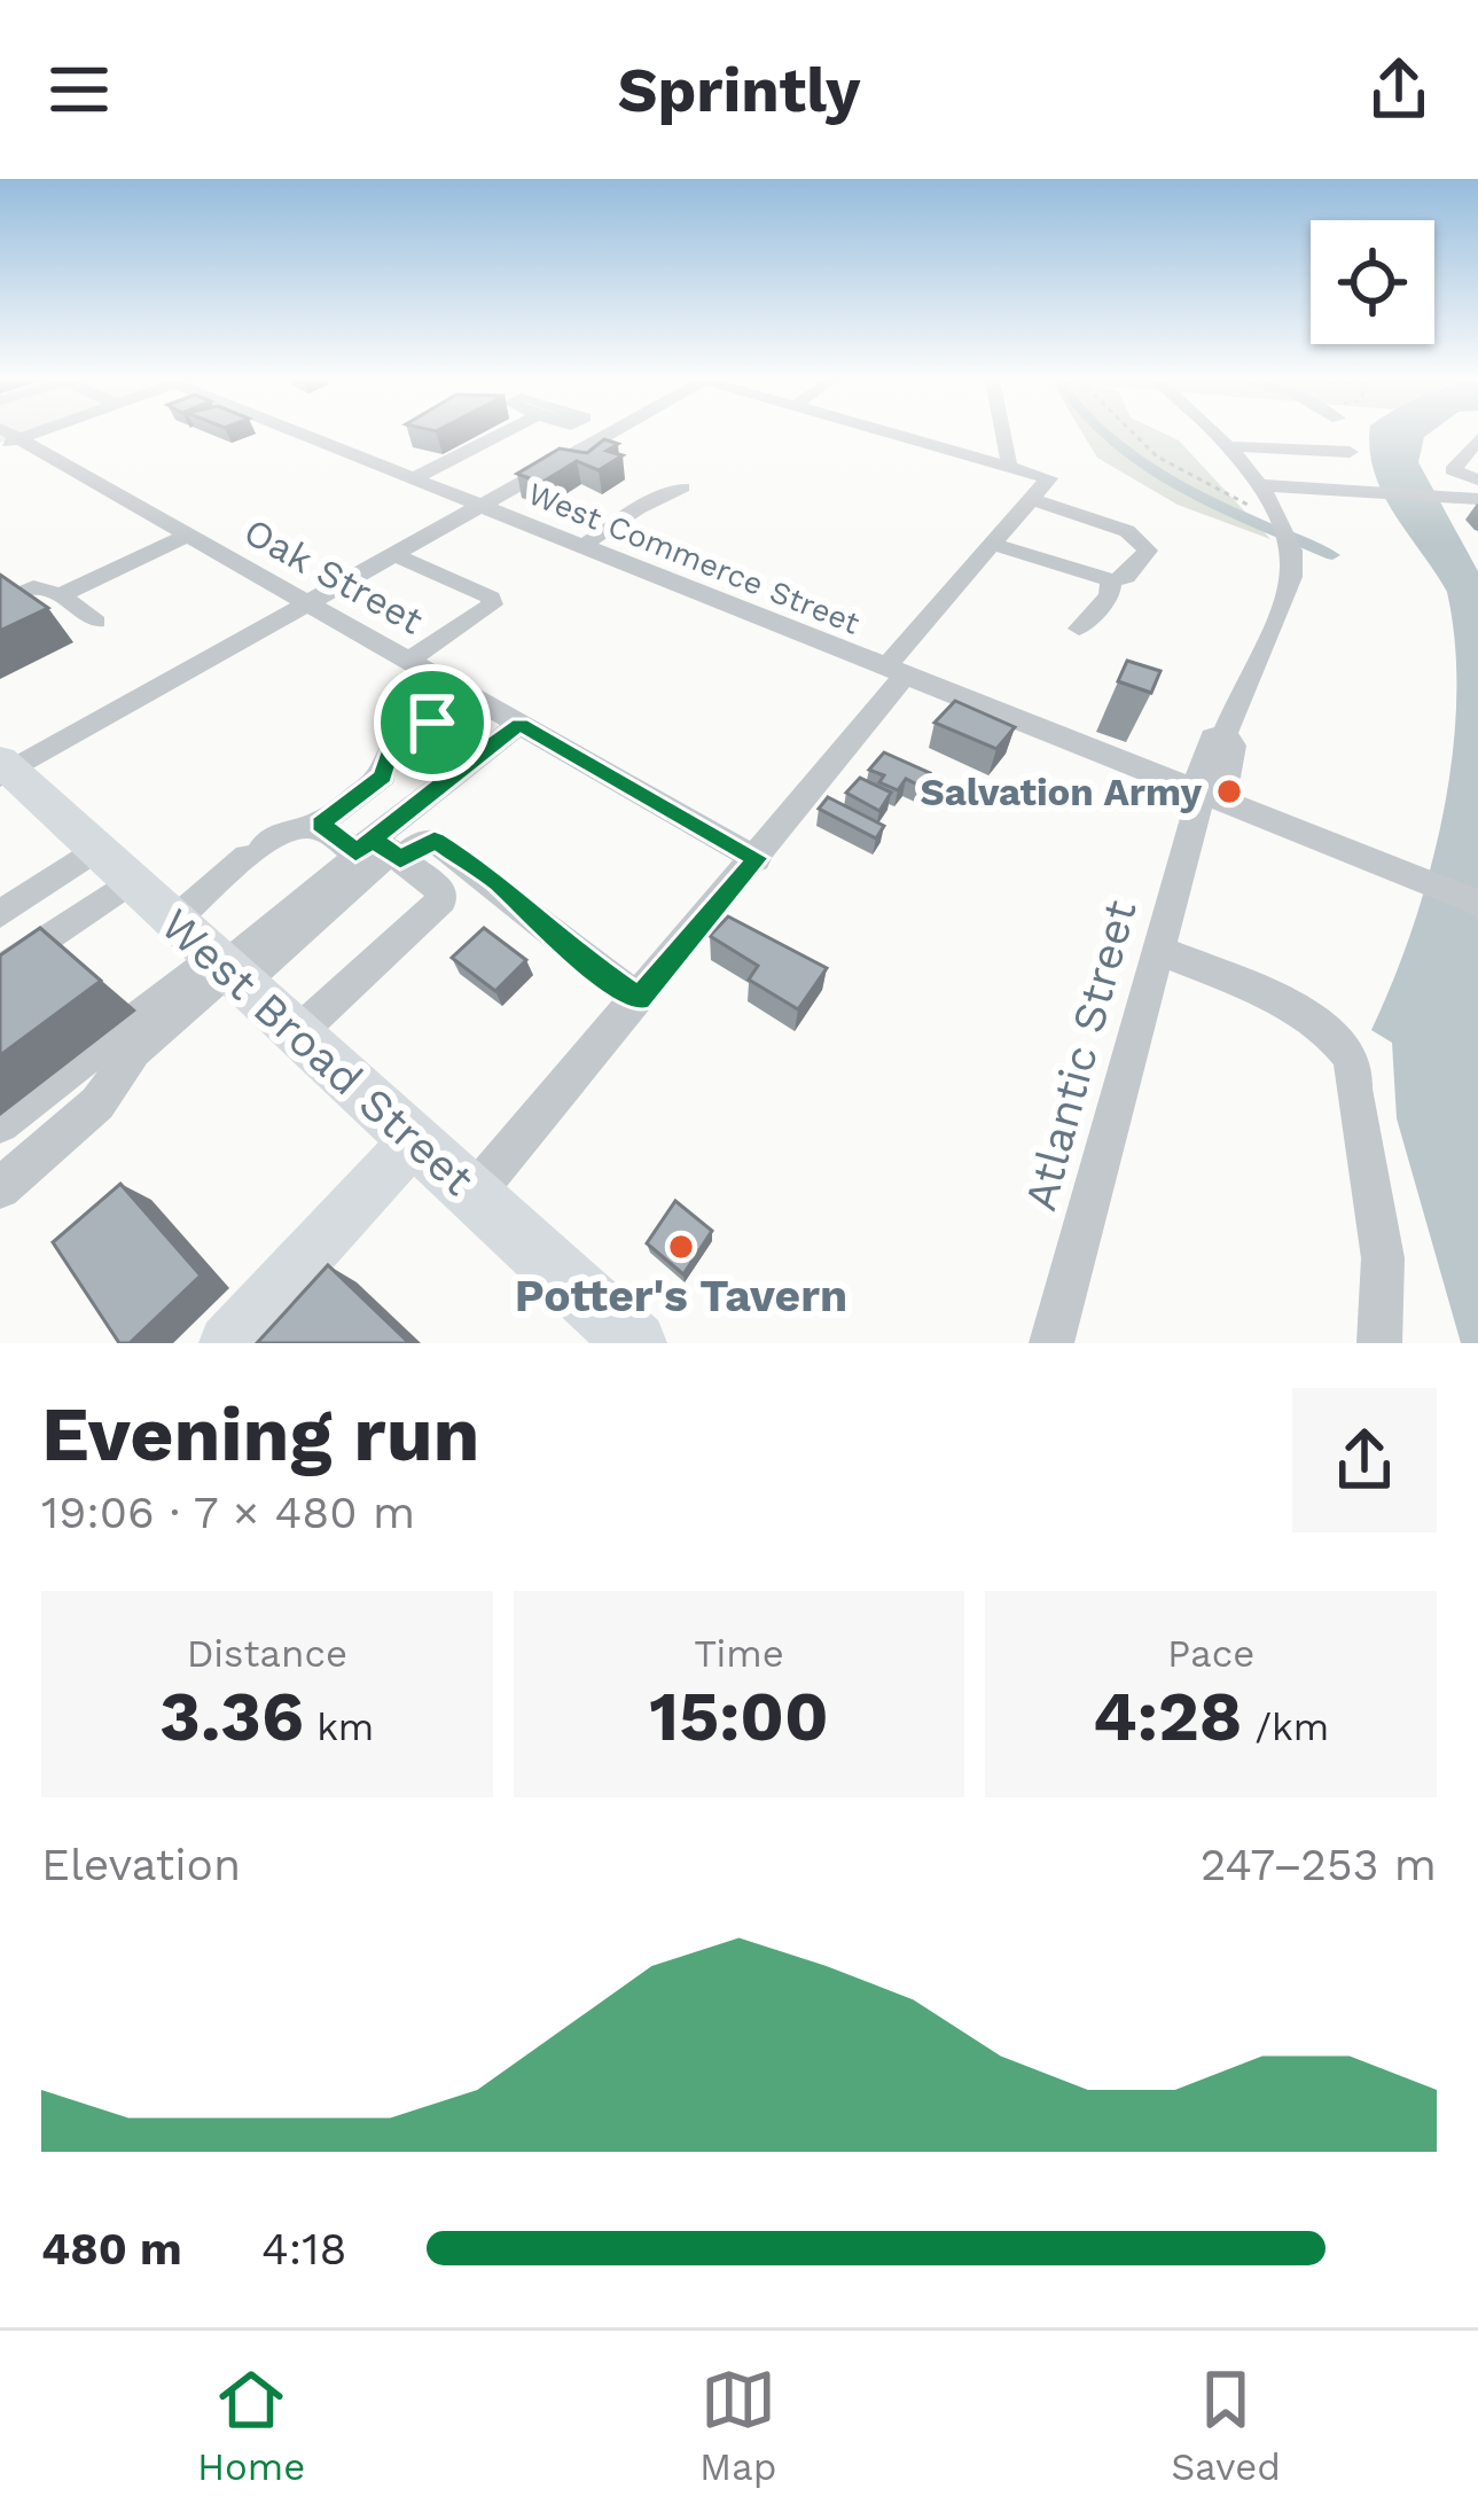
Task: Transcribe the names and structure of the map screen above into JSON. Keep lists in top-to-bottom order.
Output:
{
  "streets": {
    "highway": ["West Broad Street"],
    "street": ["West Commerce Street", "Oak Street", "Atlantic Street"]
  },
  "crossings": [
    ["West Commerce Street", "Atlantic Street"]
  ],
  "places": ["Salvation Army", "Potter's Tavern"],
  "page": {
    "header": "Sprintly",
    "heading": ["Evening run", "19:06 · 7 × 480 m"],
    "stats": [
      ["Distance", "3.36 km"],
      ["Time", "15:00"],
      ["Pace", "4:28 /km"]
    ],
    "chart": ["Elevation", "247–253 m"],
    "list": [
      {
        "name": "480 m",
        "note": "4:18"
      }
    ],
    "tabs": ["Home", "Map", "Saved"]
  }
}
